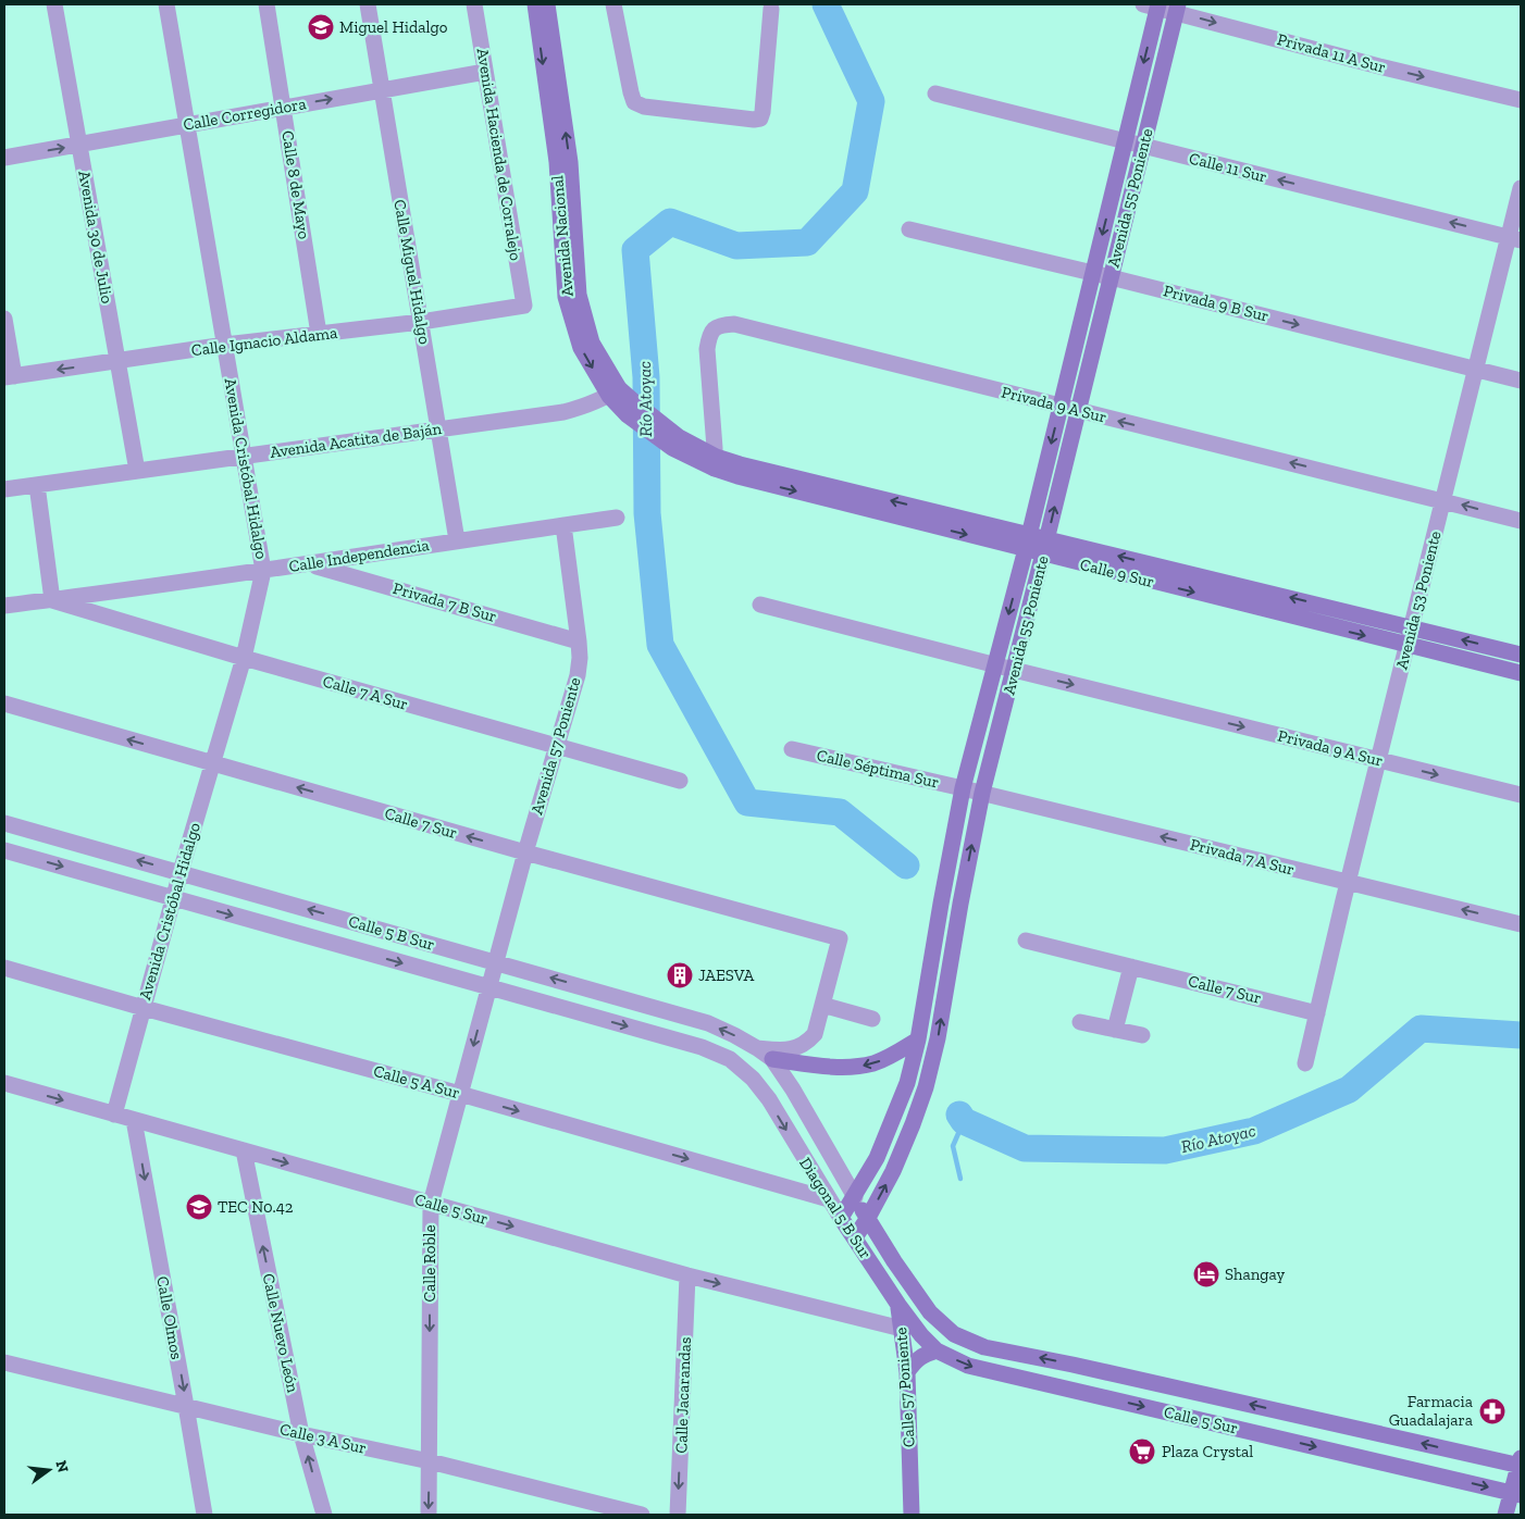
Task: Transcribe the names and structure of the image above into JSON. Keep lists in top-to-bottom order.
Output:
{
  "streets": {
    "main road": [
      "Avenida 55 Poniente",
      "Avenida Nacional",
      "Calle 9 Sur",
      "Diagonal 5 B Sur",
      "Calle 5 Sur",
      "Calle 57 Poniente"
    ],
    "street": [
      "Privada 11 A Sur",
      "Calle Corregidora",
      "Avenida Hacienda de Corralejo",
      "Calle 11 Sur",
      "Calle 8 de Mayo",
      "Avenida 30 de Julio",
      "Calle Miguel Hidalgo",
      "Privada 9 B Sur",
      "Calle Ignacio Aldama",
      "Privada 9 A Sur",
      "Avenida Acatita de Baján",
      "Avenida Cristóbal Hidalgo",
      "Calle Independencia",
      "Avenida 53 Poniente",
      "Privada 7 B Sur",
      "Calle 7 A Sur",
      "Avenida 57 Poniente",
      "Calle Séptima Sur",
      "Calle 7 Sur",
      "Privada 7 A Sur",
      "Calle 5 B Sur",
      "Calle 5 A Sur",
      "Calle Roble",
      "Calle Olmos",
      "Calle Nuevo León",
      "Calle Jacarandas",
      "Calle 3 A Sur"
    ]
  },
  "crossings": [
    ["Privada 11 A Sur", "Avenida 55 Poniente"],
    ["Calle Corregidora", "Avenida Hacienda de Corralejo"],
    ["Calle Corregidora", "Calle 8 de Mayo"],
    ["Calle Corregidora", "Avenida 30 de Julio"],
    ["Calle Corregidora", "Calle Miguel Hidalgo"],
    ["Calle Corregidora", "Avenida Cristóbal Hidalgo"],
    ["Avenida Hacienda de Corralejo", "Calle Ignacio Aldama"],
    ["Calle 11 Sur", "Avenida 55 Poniente"],
    ["Calle 11 Sur", "Avenida 53 Poniente"],
    ["Calle 8 de Mayo", "Calle Ignacio Aldama"],
    ["Avenida 55 Poniente", "Privada 9 B Sur"],
    ["Avenida 55 Poniente", "Privada 9 A Sur"],
    ["Avenida 55 Poniente", "Calle 9 Sur"],
    ["Avenida 55 Poniente", "Calle Séptima Sur"],
    ["Avenida 55 Poniente", "Privada 7 A Sur"],
    ["Avenida 55 Poniente", "Diagonal 5 B Sur"],
    ["Avenida Nacional", "Privada 9 A Sur"],
    ["Avenida Nacional", "Avenida Acatita de Baján"],
    ["Avenida Nacional", "Calle 9 Sur"],
    ["Avenida 30 de Julio", "Calle Ignacio Aldama"],
    ["Avenida 30 de Julio", "Avenida Acatita de Baján"],
    ["Calle Miguel Hidalgo", "Calle Ignacio Aldama"],
    ["Calle Miguel Hidalgo", "Avenida Acatita de Baján"],
    ["Calle Miguel Hidalgo", "Calle Independencia"],
    ["Privada 9 B Sur", "Avenida 53 Poniente"],
    ["Calle Ignacio Aldama", "Avenida Cristóbal Hidalgo"],
    ["Privada 9 A Sur", "Calle 9 Sur"],
    ["Privada 9 A Sur", "Avenida 53 Poniente"],
    ["Avenida Acatita de Baján", "Avenida Cristóbal Hidalgo"],
    ["Avenida Cristóbal Hidalgo", "Calle Independencia"],
    ["Avenida Cristóbal Hidalgo", "Calle 7 A Sur"],
    ["Avenida Cristóbal Hidalgo", "Calle 7 Sur"],
    ["Avenida Cristóbal Hidalgo", "Calle 5 B Sur"],
    ["Avenida Cristóbal Hidalgo", "Calle 5 A Sur"],
    ["Avenida Cristóbal Hidalgo", "Calle 5 Sur"],
    ["Calle Independencia", "Privada 7 B Sur"],
    ["Calle Independencia", "Calle 7 A Sur"],
    ["Calle Independencia", "Avenida 57 Poniente"],
    ["Calle 9 Sur", "Avenida 53 Poniente"],
    ["Avenida 53 Poniente", "Calle 7 Sur"],
    ["Avenida 53 Poniente", "Privada 7 A Sur"],
    ["Privada 7 B Sur", "Avenida 57 Poniente"],
    ["Calle 7 A Sur", "Avenida 57 Poniente"],
    ["Avenida 57 Poniente", "Calle 7 Sur"],
    ["Avenida 57 Poniente", "Calle 5 B Sur"],
    ["Avenida 57 Poniente", "Calle Roble"],
    ["Calle Séptima Sur", "Privada 7 A Sur"],
    ["Calle 5 B Sur", "Diagonal 5 B Sur"],
    ["Calle 5 B Sur", "Calle Roble"],
    ["Calle 5 A Sur", "Diagonal 5 B Sur"],
    ["Calle 5 A Sur", "Calle Roble"],
    ["Diagonal 5 B Sur", "Calle 5 Sur"],
    ["Diagonal 5 B Sur", "Calle 57 Poniente"],
    ["Calle 5 Sur", "Calle Roble"],
    ["Calle 5 Sur", "Calle Olmos"],
    ["Calle 5 Sur", "Calle Nuevo León"],
    ["Calle 5 Sur", "Calle 57 Poniente"],
    ["Calle 5 Sur", "Calle Jacarandas"],
    ["Calle Roble", "Calle 3 A Sur"],
    ["Calle Olmos", "Calle 3 A Sur"],
    ["Calle Nuevo León", "Calle 3 A Sur"]
  ],
  "one_way": [
    "Privada 11 A Sur",
    "Calle Corregidora",
    "Calle 11 Sur",
    "Privada 9 B Sur",
    "Calle 7 Sur",
    "Privada 7 A Sur",
    "Calle 5 A Sur",
    "Calle Roble",
    "Calle Olmos",
    "Calle Nuevo León",
    "Calle Jacarandas"
  ],
  "water": ["Río Atoyac"],
  "places": {
    "school or university": ["Miguel Hidalgo", "TEC N0.42"],
    "building": ["JAESVA"],
    "hotel": ["Shangay"],
    "pharmacy": ["Farmacia Guadalajara"],
    "supermarket": ["Plaza Crystal"]
  },
  "north": "right"
}
